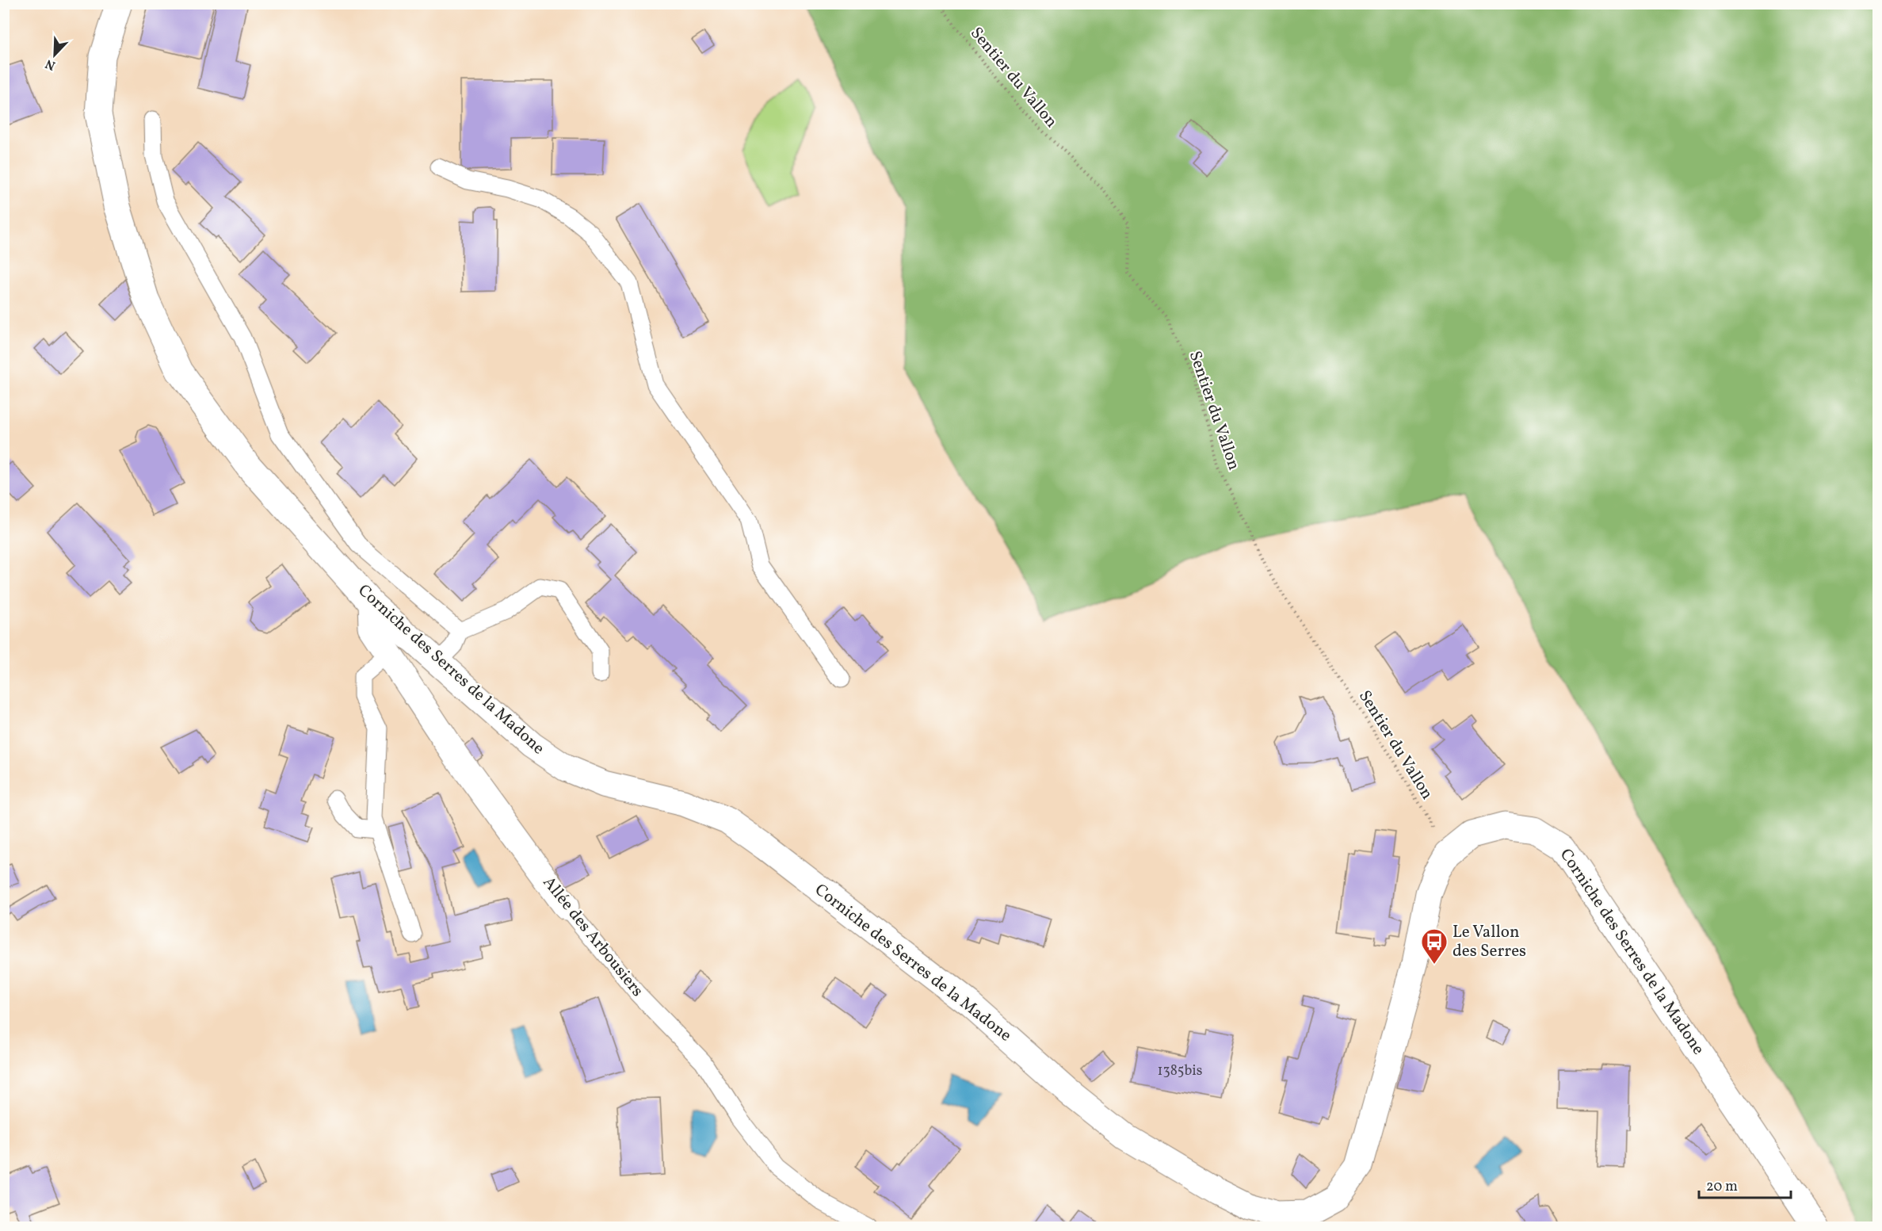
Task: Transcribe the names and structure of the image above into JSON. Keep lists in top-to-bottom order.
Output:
{
  "streets": {
    "street": ["Corniche des Serres de la Madone", "Allée des Arbousiers"],
    "path": ["Sentier du Vallon"]
  },
  "crossings": [
    ["Sentier du Vallon", "Corniche des Serres de la Madone"],
    ["Corniche des Serres de la Madone", "Allée des Arbousiers"]
  ],
  "places": {
    "bus stop": ["Le Vallon des Serres"]
  },
  "house_numbers": ["1385bis"],
  "scale_bar": "20 m",
  "north": "bottom left"
}
